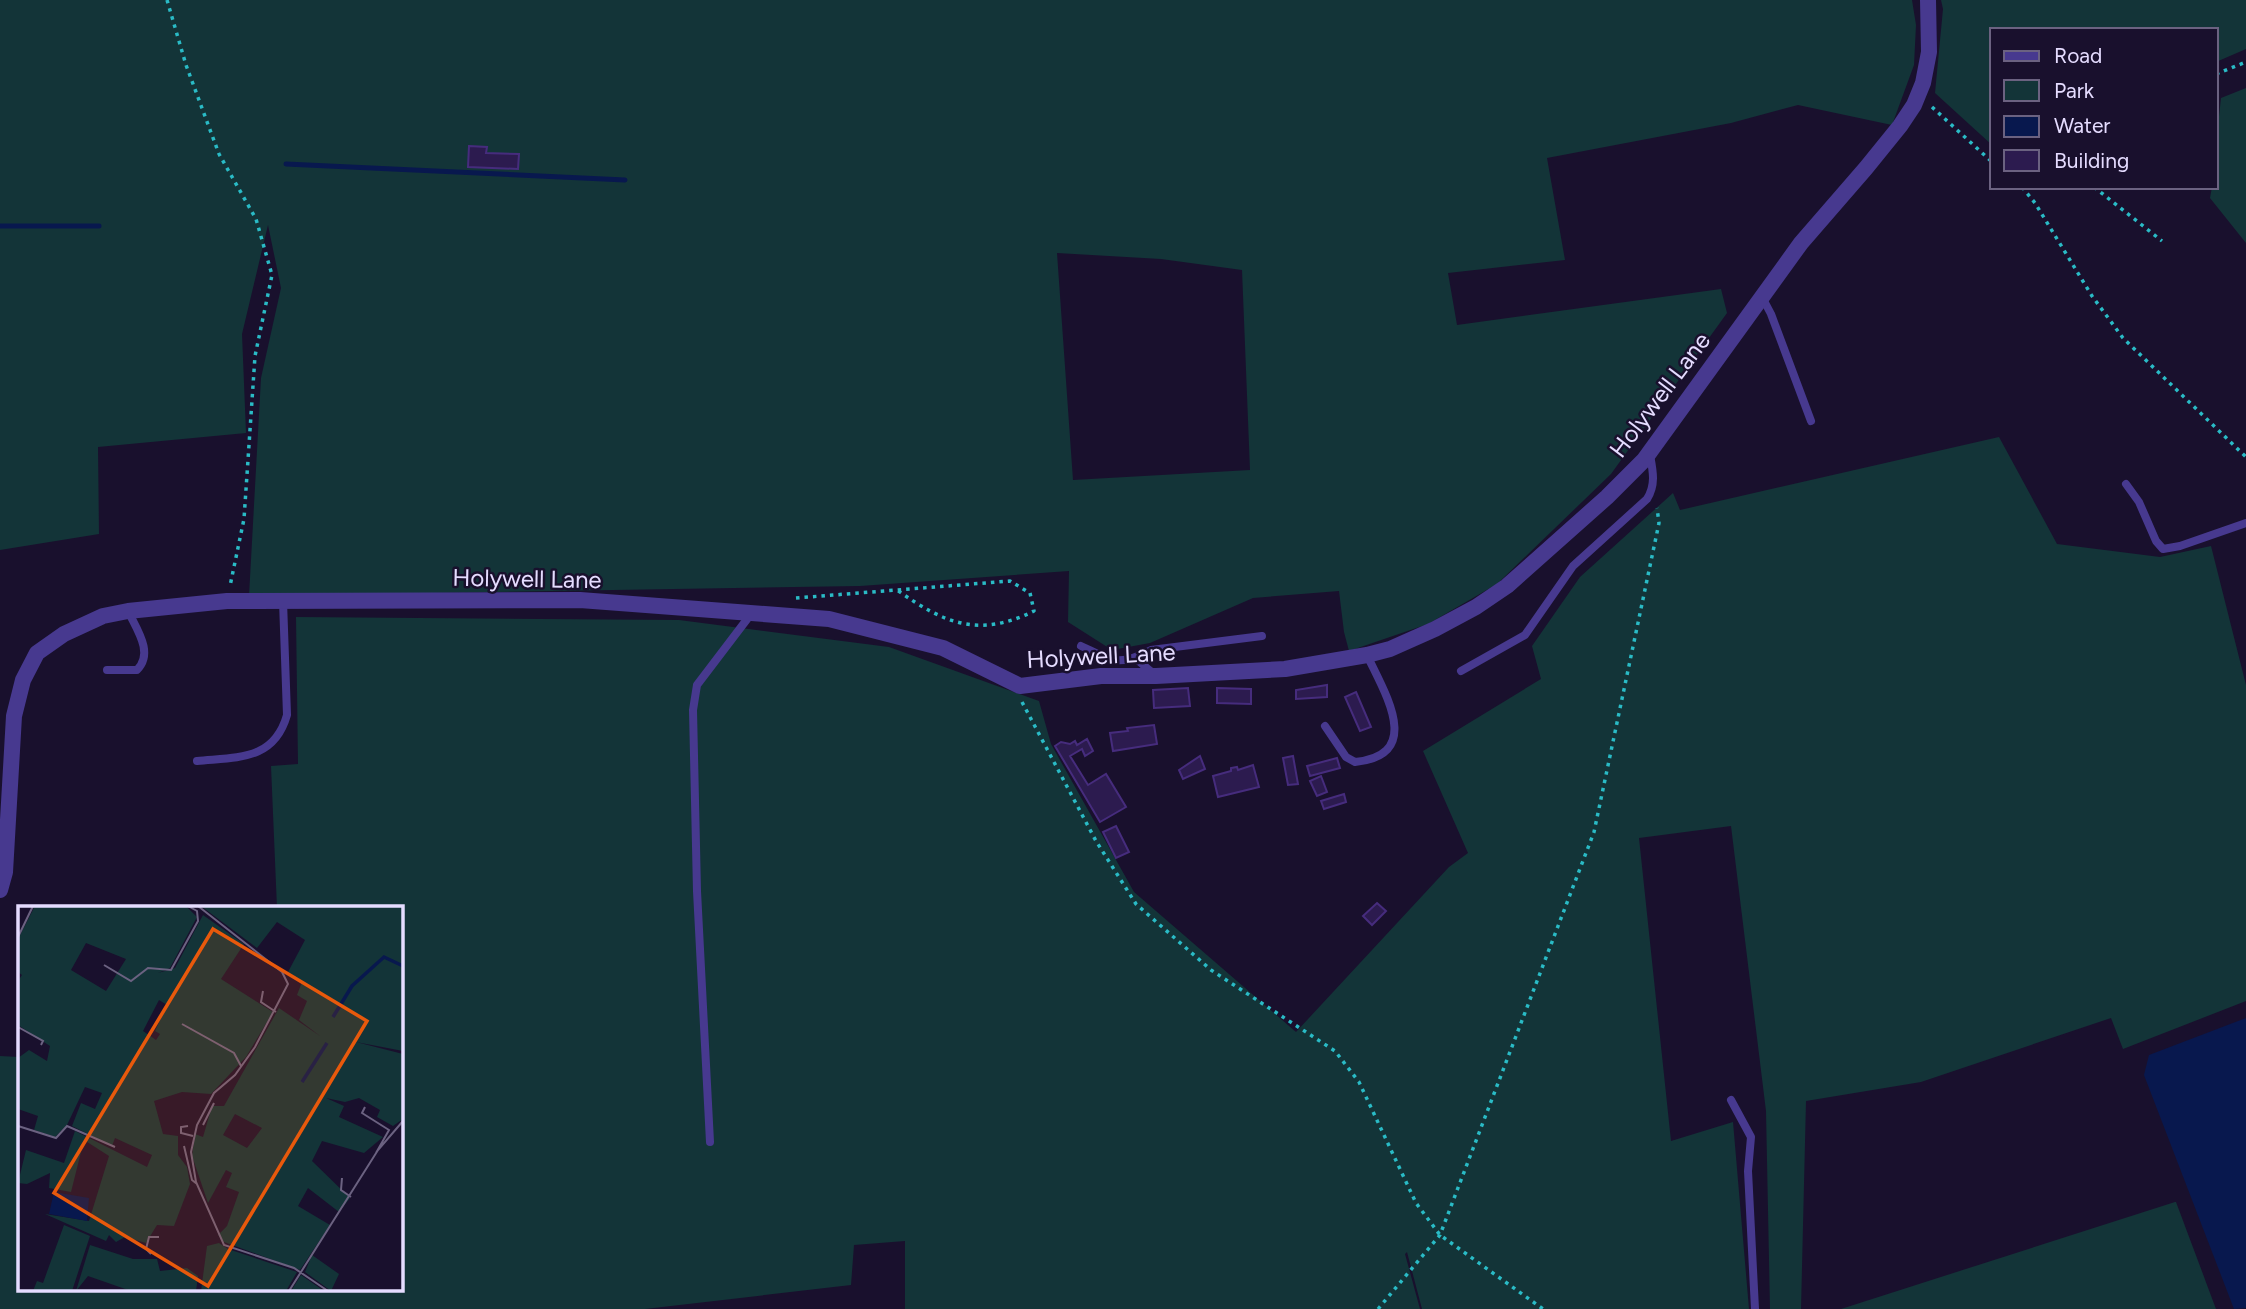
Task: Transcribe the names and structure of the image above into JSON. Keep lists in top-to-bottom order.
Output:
{
  "streets": {
    "street": ["Holywell Lane"]
  },
  "legend": [
    "Road",
    "Park",
    "Water",
    "Building"
  ]
}
